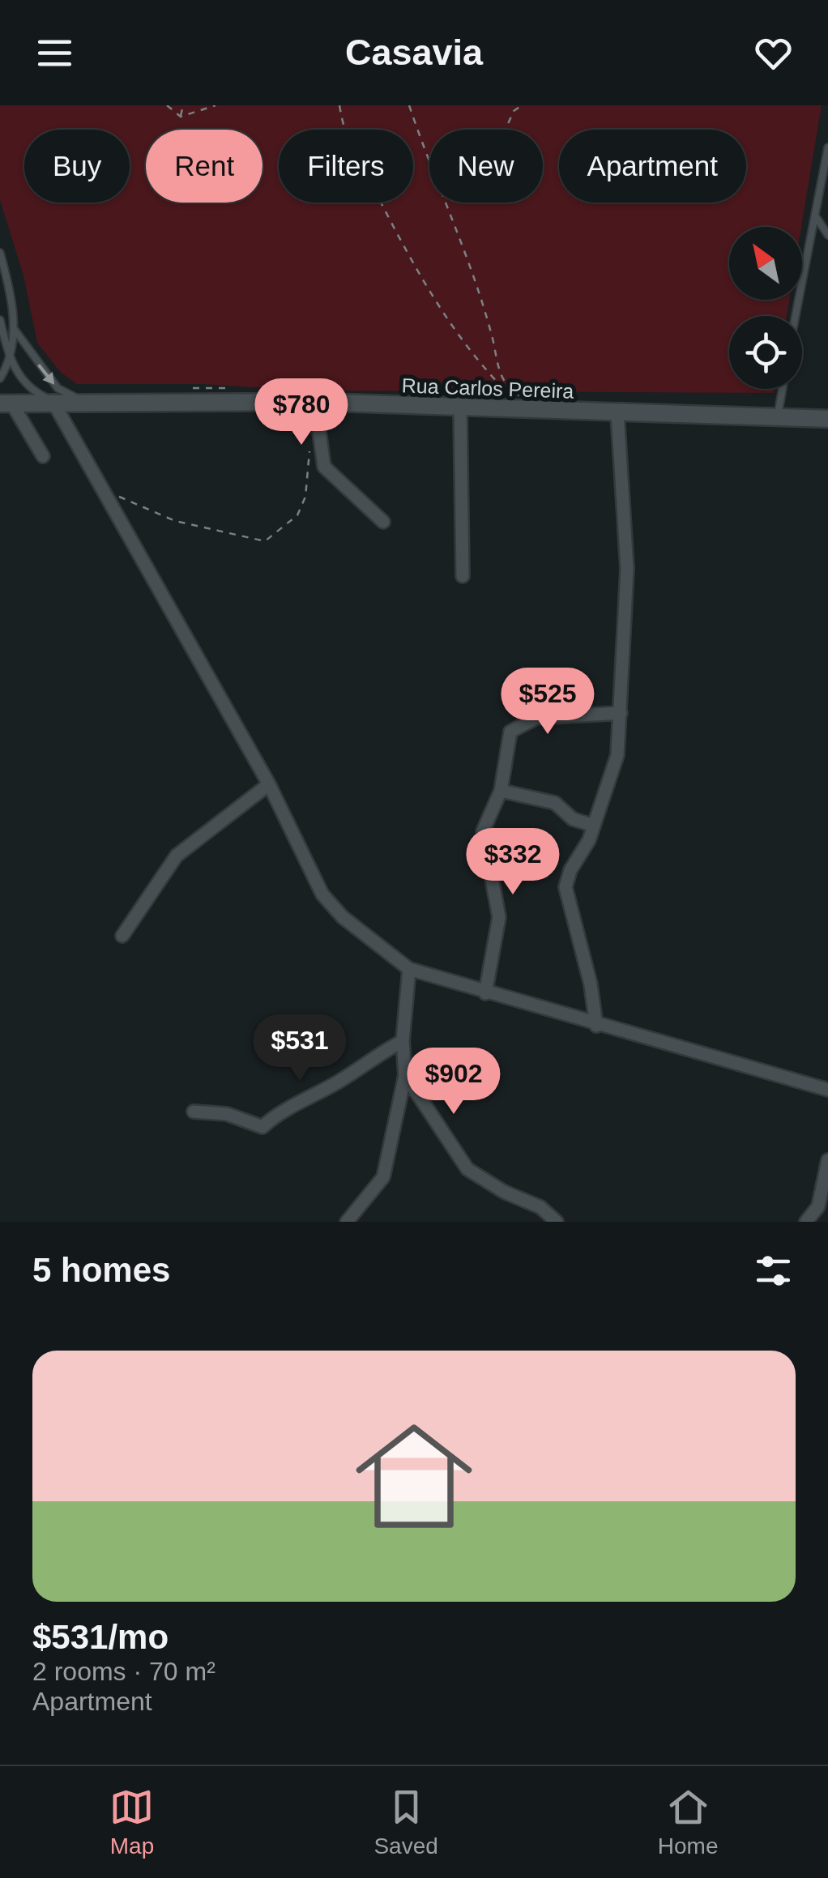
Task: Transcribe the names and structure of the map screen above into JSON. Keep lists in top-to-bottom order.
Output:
{
  "streets": {
    "main road": ["Rua Carlos Pereira"]
  },
  "north": "top left",
  "page": {
    "header": "Casavia",
    "chip": [
      "Buy",
      "Rent",
      "Filters",
      "New",
      "Apartment"
    ],
    "price": [
      "$780",
      "$525",
      "$332",
      "$531",
      "$902"
    ],
    "heading": "5 homes",
    "list": [
      {
        "name": "$531/mo",
        "note": "2 rooms · 70 m² · Apartment"
      }
    ],
    "tabs": ["Map", "Saved", "Home"]
  }
}
